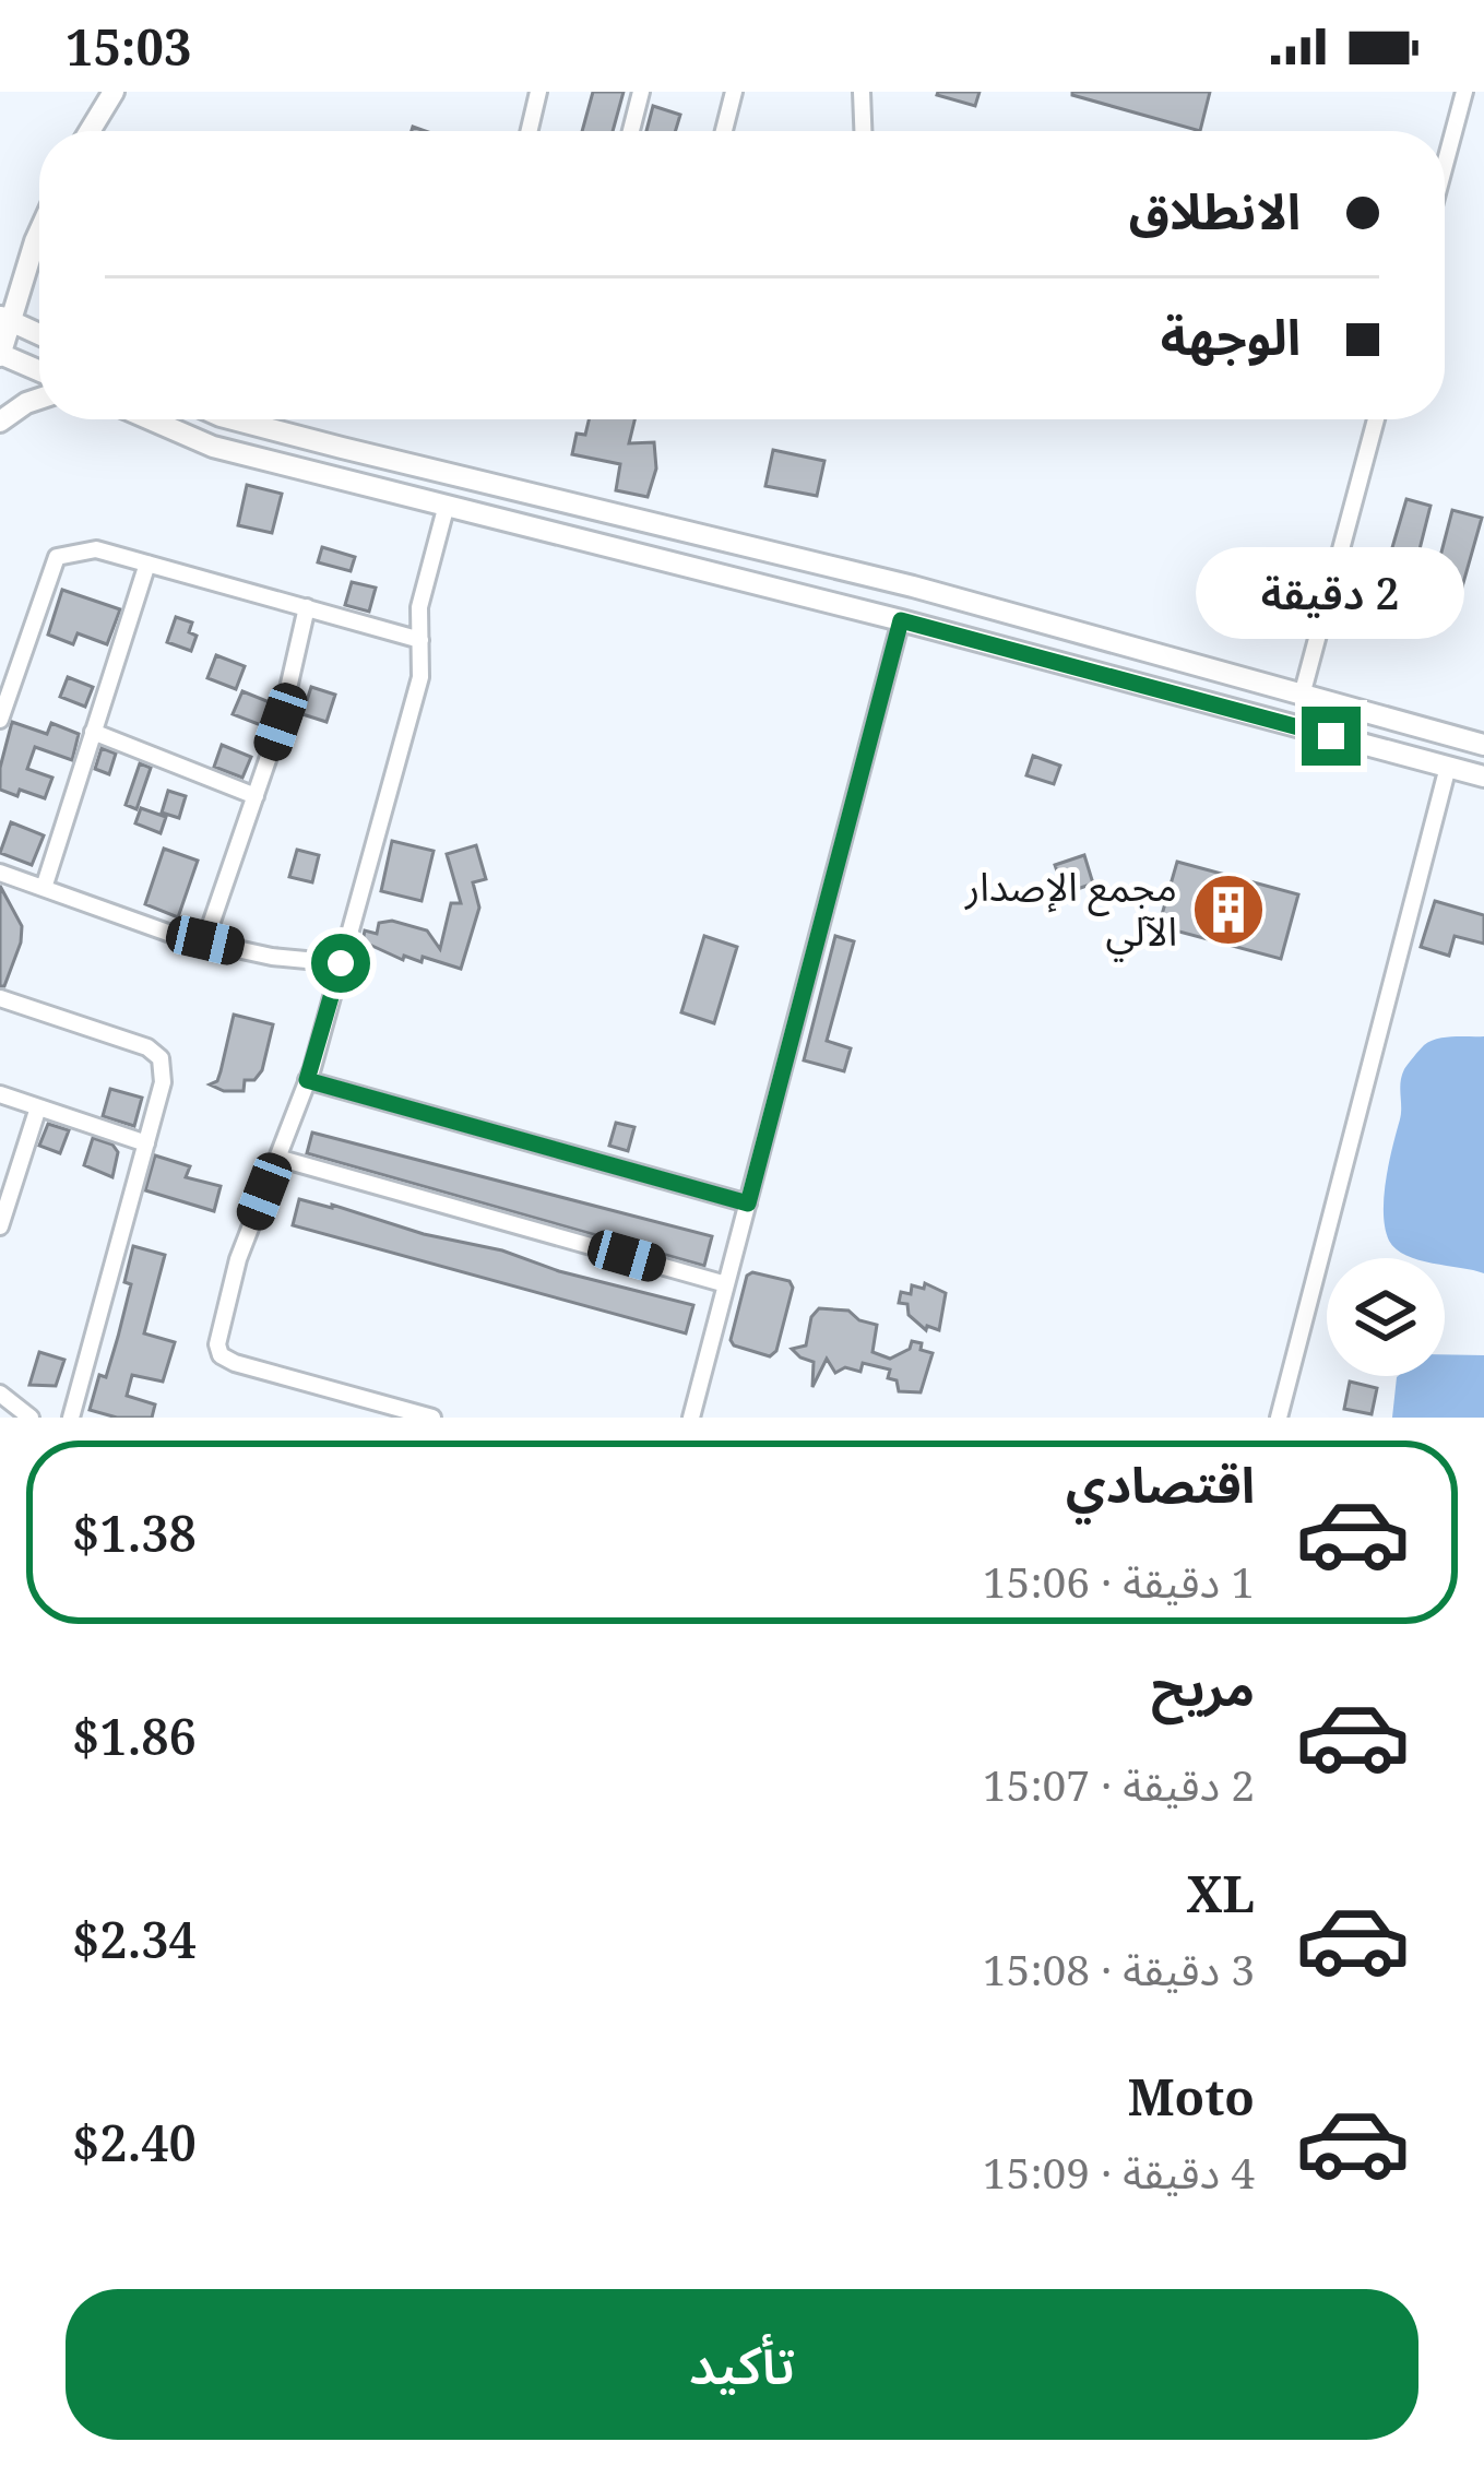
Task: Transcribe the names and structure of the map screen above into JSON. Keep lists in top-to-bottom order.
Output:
{
  "places": {
    "building": ["مجمع الإصدار الآلي"]
  },
  "page": {
    "status": "15:03",
    "banner": ["الانطلاق", "الوجهة"],
    "bubble": "2 دقيقة",
    "list": [
      {
        "name": "اقتصادي",
        "note": "1 دقيقة · 15:06",
        "value": "$1.38"
      },
      {
        "name": "مريح",
        "note": "2 دقيقة · 15:07",
        "value": "$1.86"
      },
      {
        "name": "XL",
        "note": "3 دقيقة · 15:08",
        "value": "$2.34"
      },
      {
        "name": "Moto",
        "note": "4 دقيقة · 15:09",
        "value": "$2.40"
      }
    ],
    "buttons": "تأكيد"
  }
}
